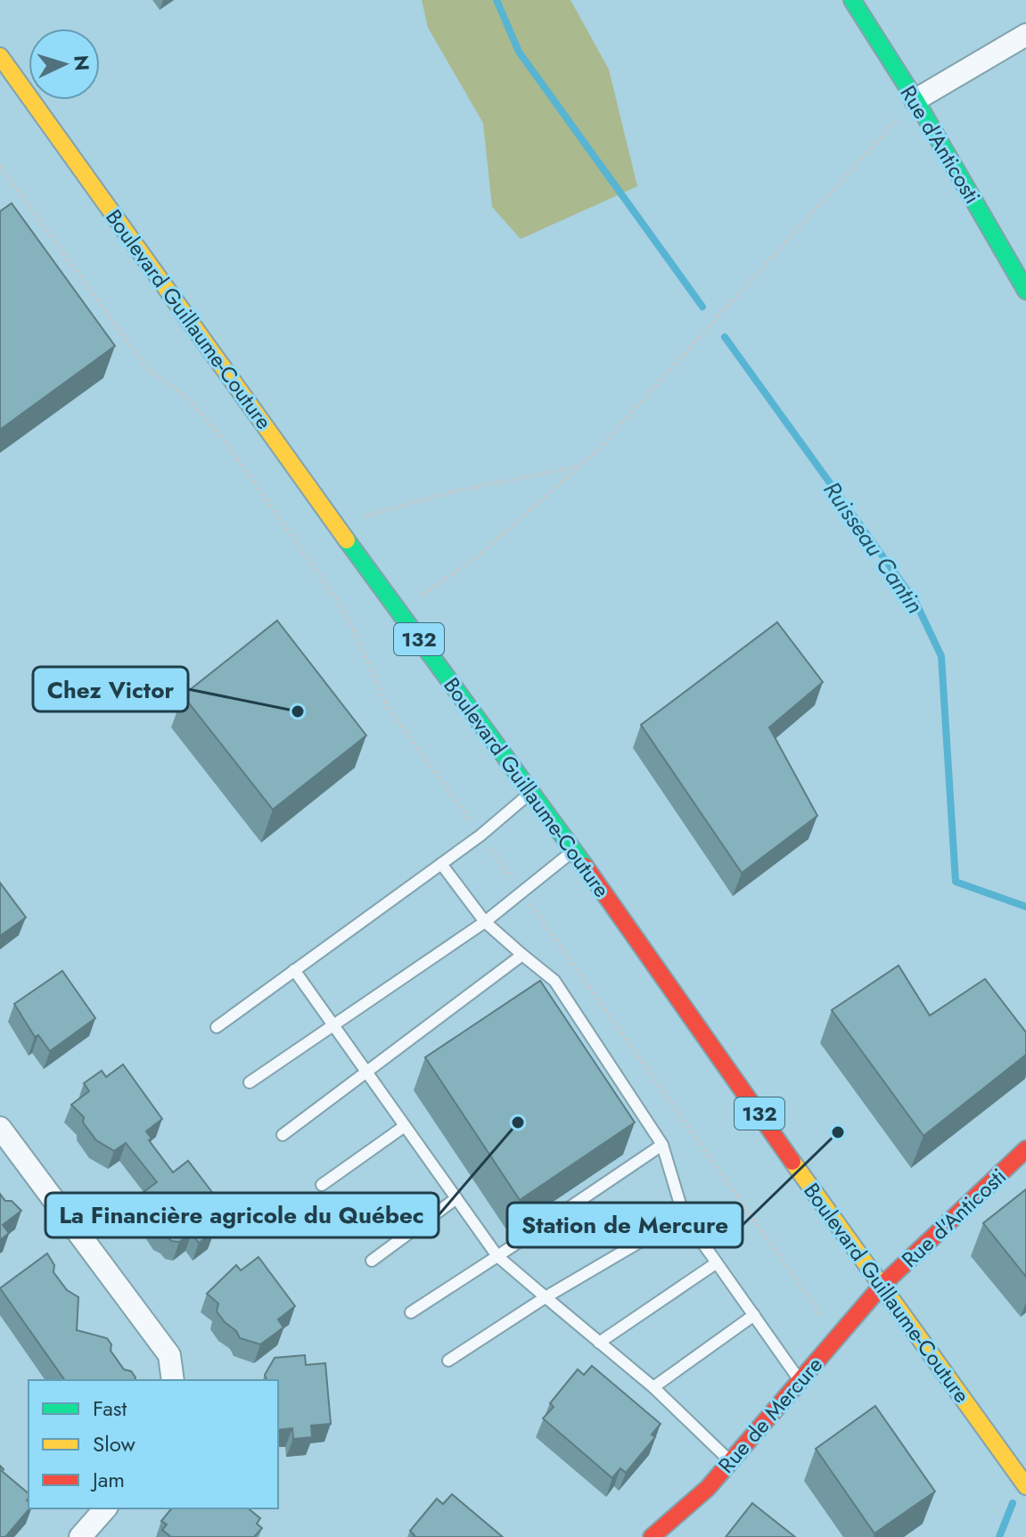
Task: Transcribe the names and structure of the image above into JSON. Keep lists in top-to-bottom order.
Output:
{
  "streets": {
    "main road": [
      "Rue d'Anticosti",
      "Boulevard Guillaume-Couture",
      "132",
      "Rue de Mercure"
    ]
  },
  "crossings": [
    ["Rue d'Anticosti", "Boulevard Guillaume-Couture"],
    ["Rue d'Anticosti", "Rue de Mercure"],
    ["Boulevard Guillaume-Couture", "Rue de Mercure"]
  ],
  "water": ["Ruisseau Cantin"],
  "places": ["Chez Victor", "La Financière agricole du Québec", "Station de Mercure"],
  "legend": ["Fast", "Slow", "Jam"],
  "north": "right"
}
